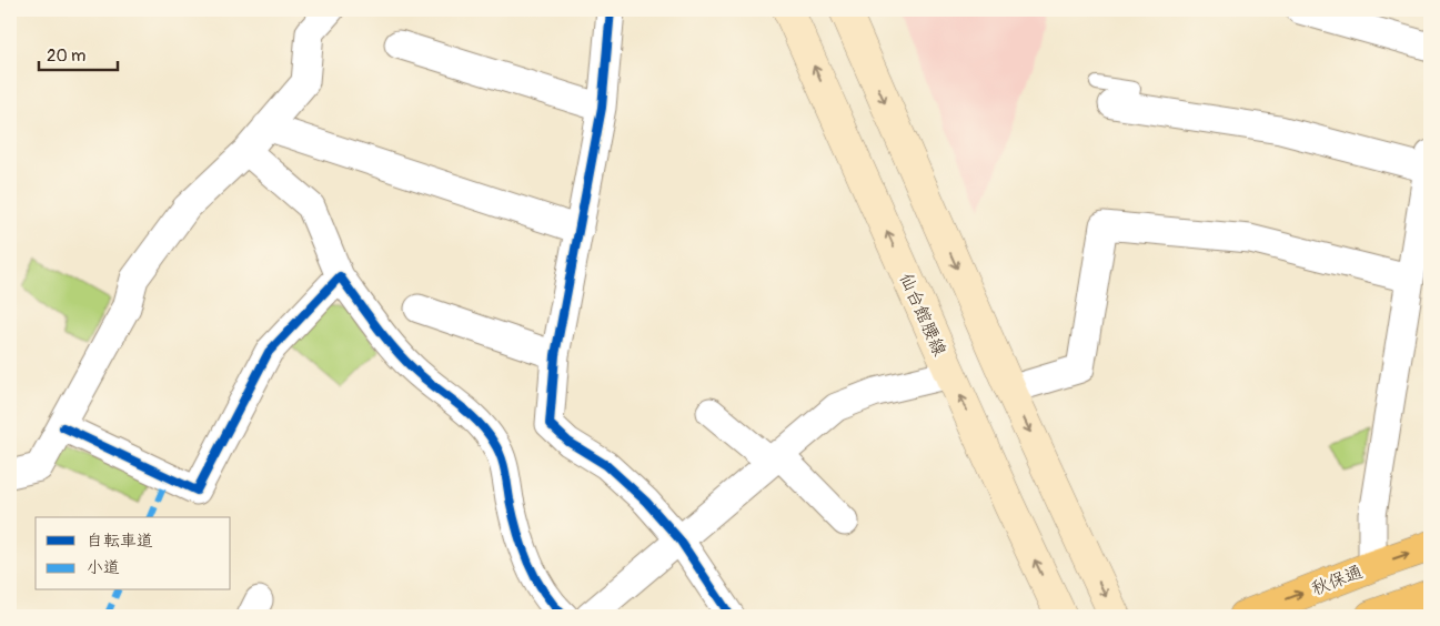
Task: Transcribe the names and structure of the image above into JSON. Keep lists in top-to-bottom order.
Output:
{
  "streets": {
    "highway": ["秋保通"],
    "main road": ["仙台館腰線"]
  },
  "legend": ["自転車道", "小道"],
  "scale_bar": "20 m"
}
